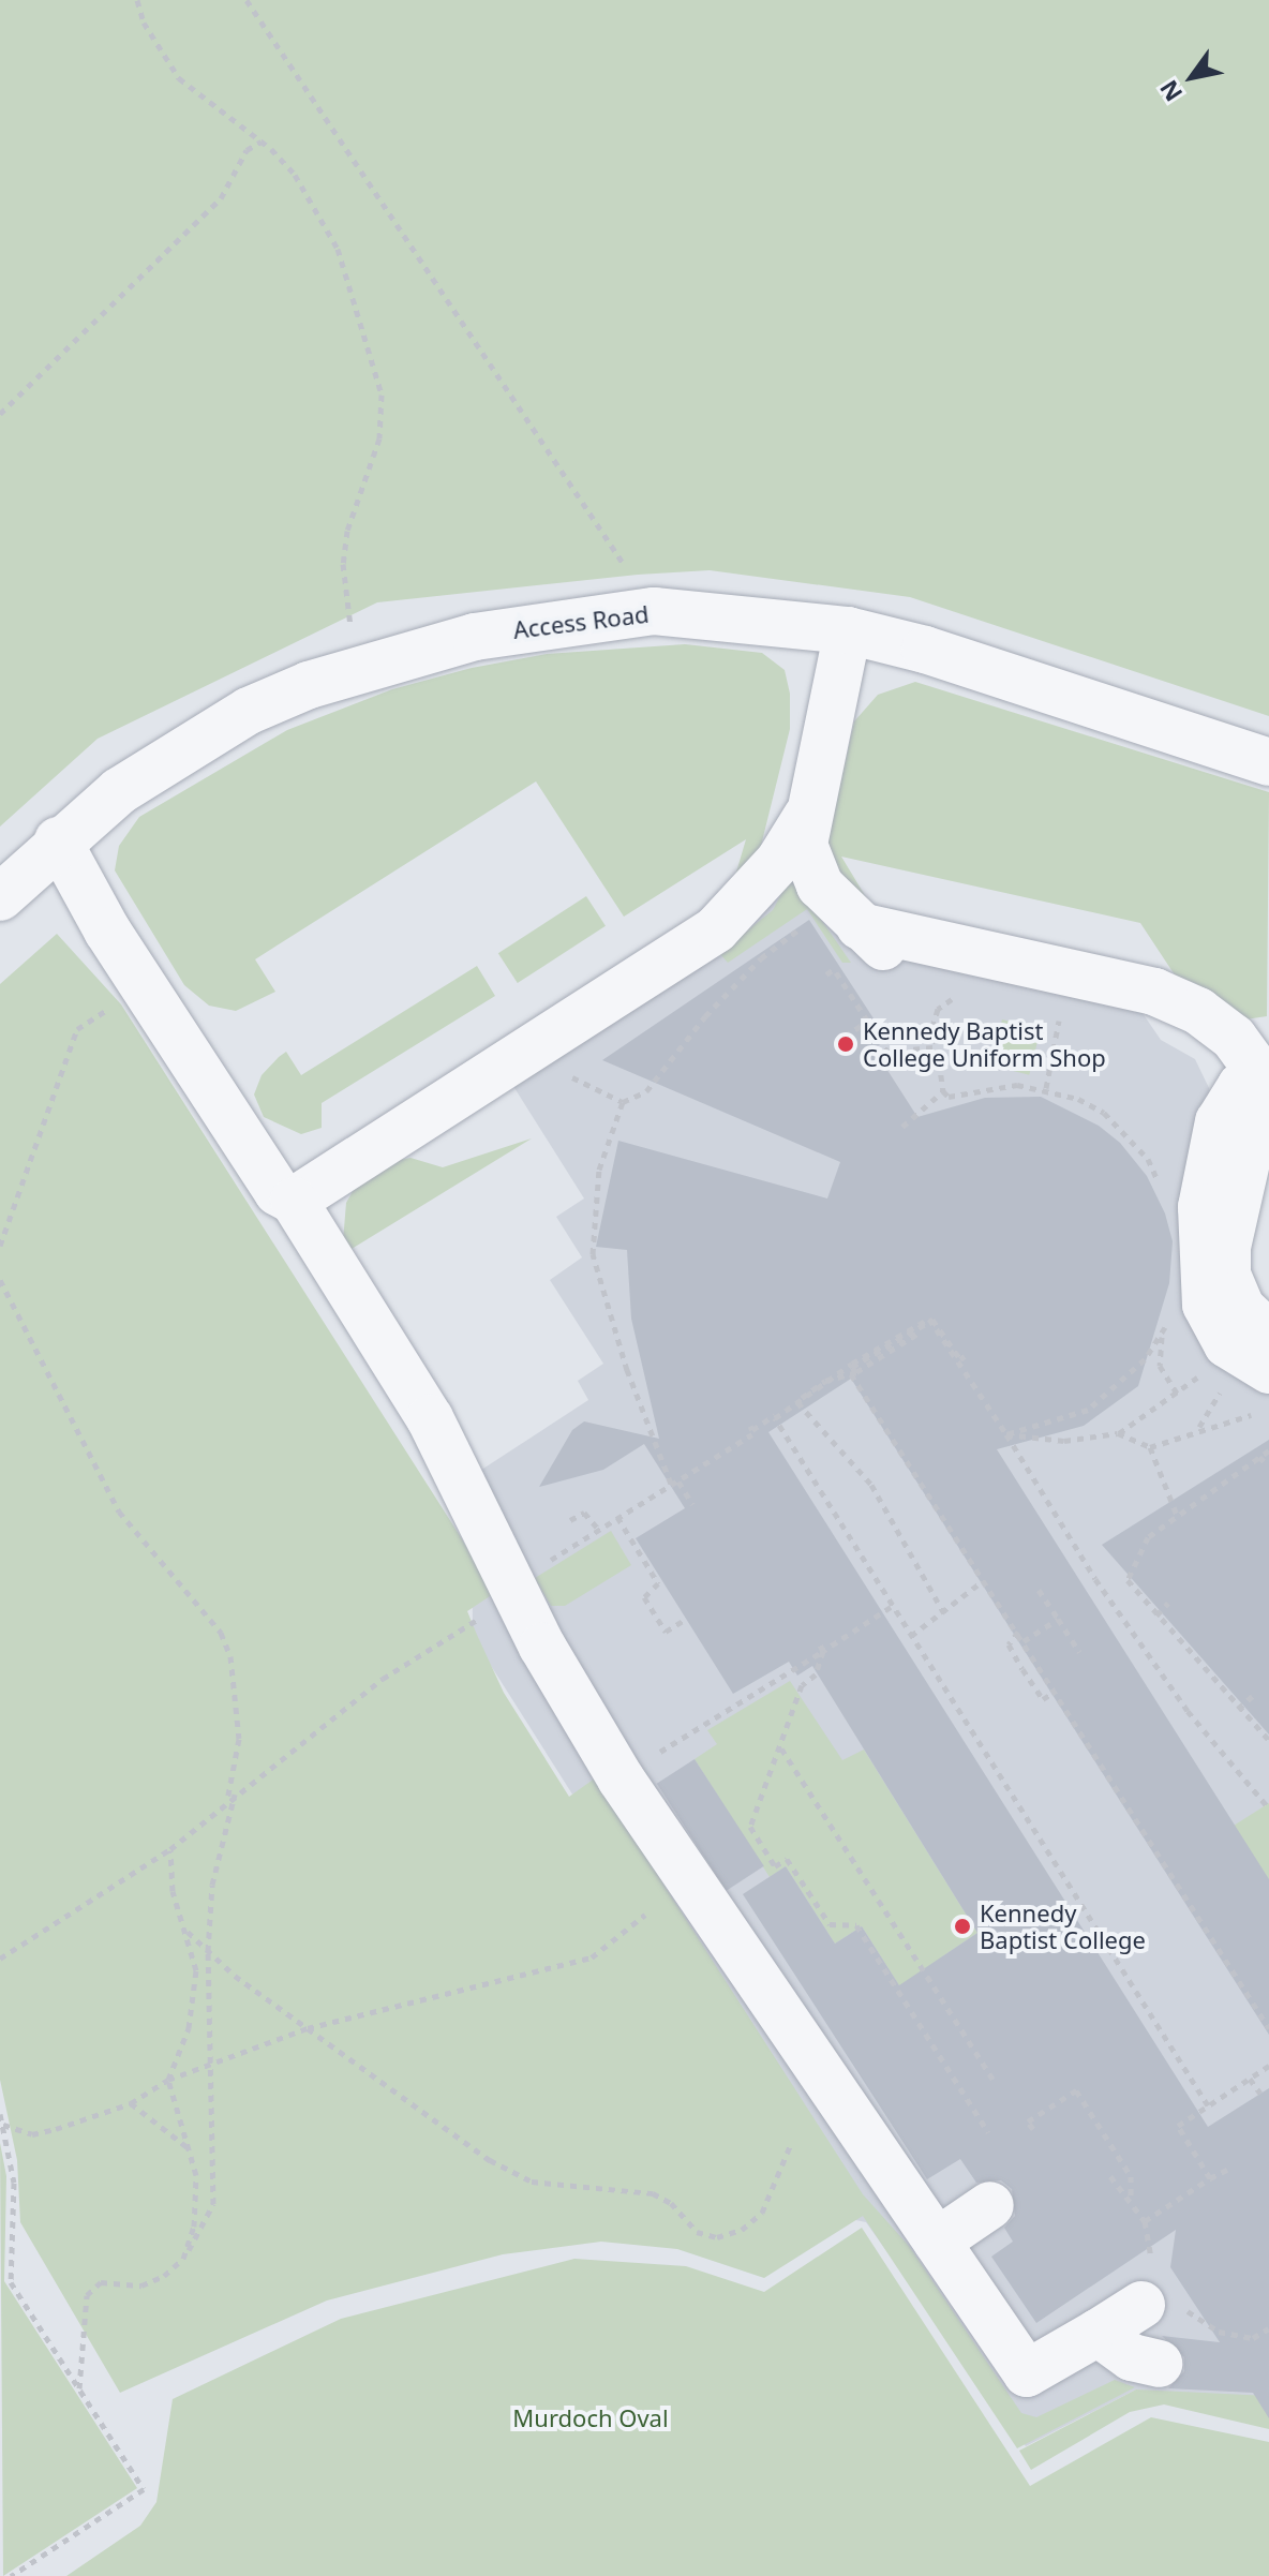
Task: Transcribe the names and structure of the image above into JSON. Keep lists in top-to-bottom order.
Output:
{
  "streets": {
    "street": ["Access Road"]
  },
  "parks": ["Murdoch Oval"],
  "places": ["Kennedy Baptist College Uniform Shop", "Kennedy Baptist College"],
  "north": "bottom left"
}
